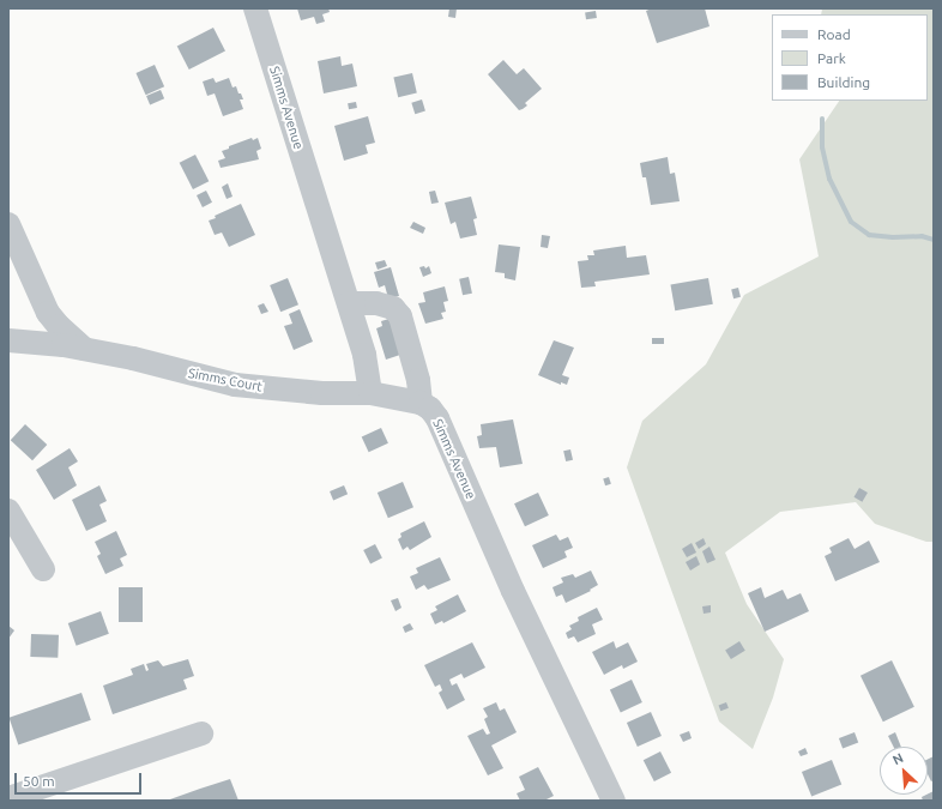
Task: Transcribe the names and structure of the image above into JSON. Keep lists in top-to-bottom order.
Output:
{
  "streets": {
    "street": ["Simms Avenue", "Simms Court"]
  },
  "crossings": [
    ["Simms Avenue", "Simms Court"]
  ],
  "legend": ["Road", "Park", "Building"],
  "scale_bar": "50 m",
  "north": "top left"
}
